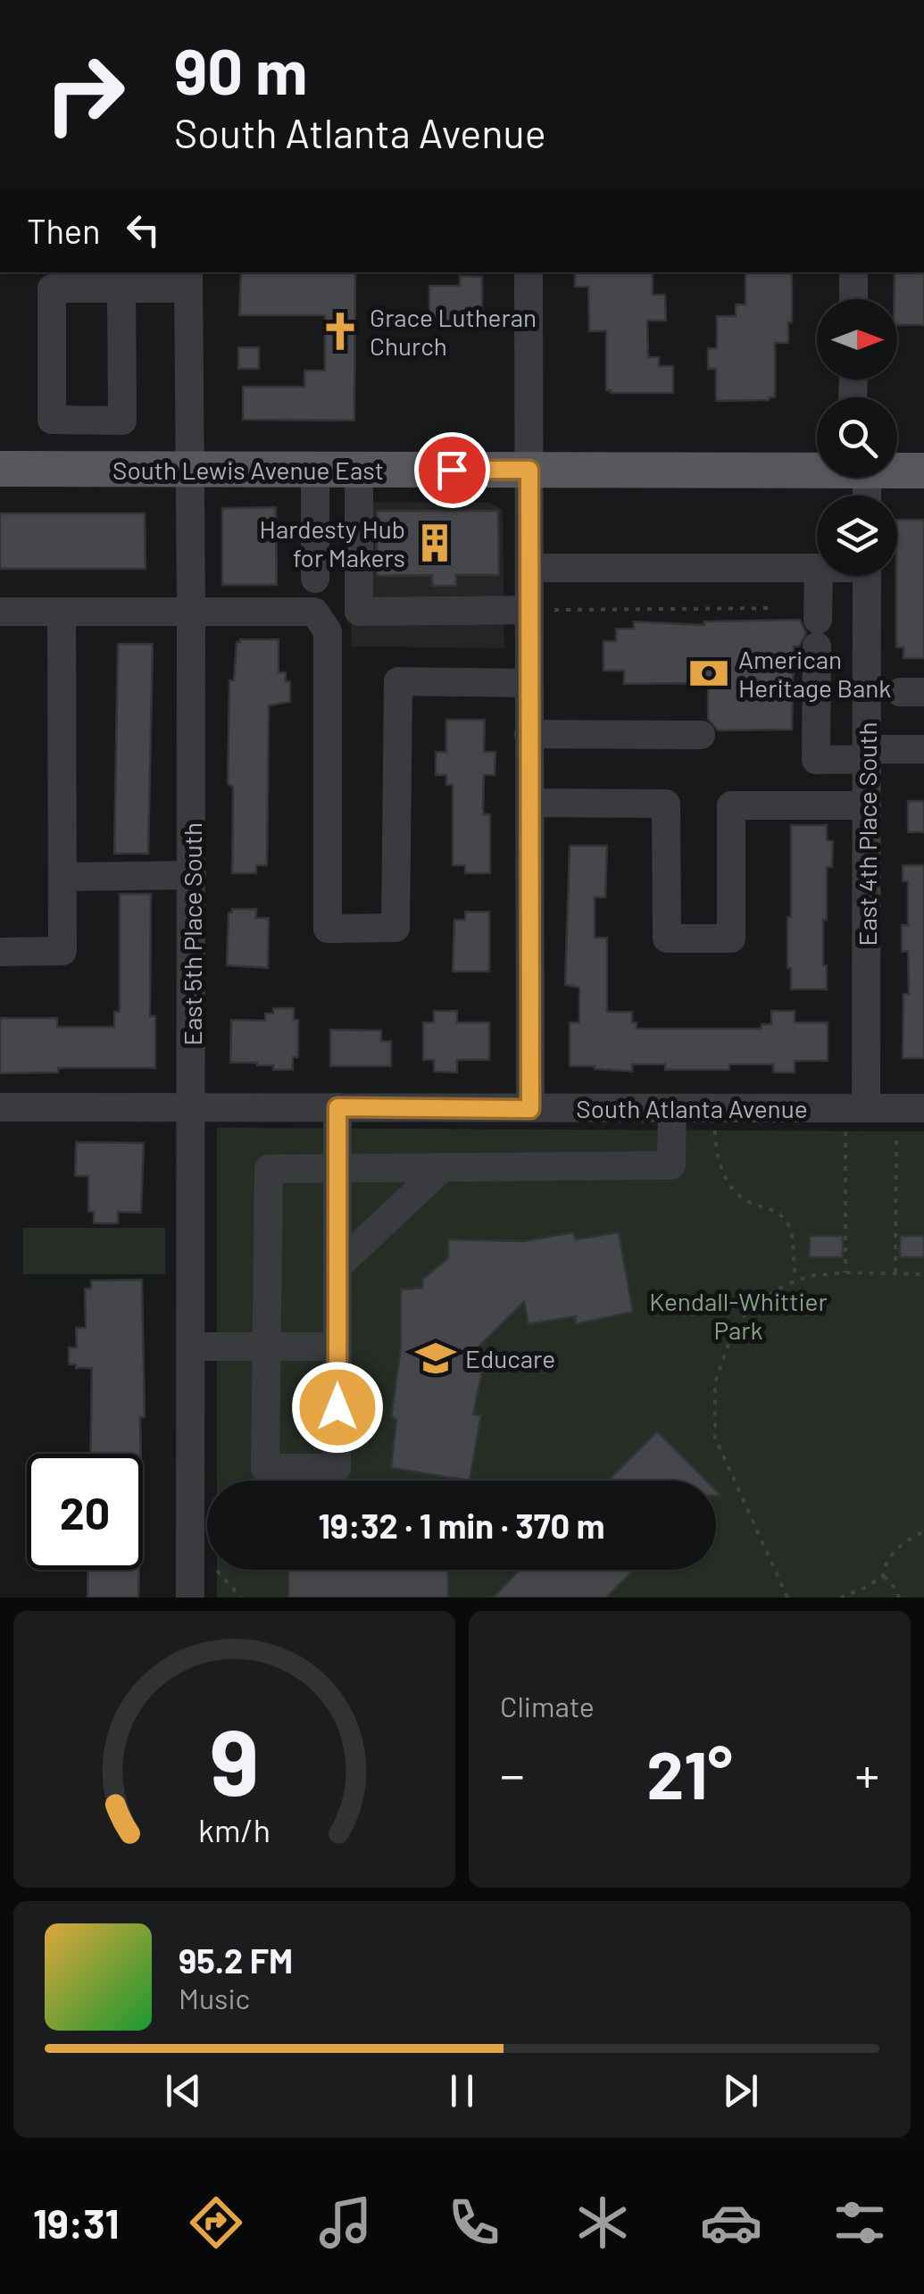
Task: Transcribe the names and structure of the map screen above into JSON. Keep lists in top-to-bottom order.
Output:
{
  "streets": {
    "main road": ["South Lewis Avenue East"],
    "street": ["East 4th Place South", "East 5th Place South", "South Atlanta Avenue"]
  },
  "crossings": [
    ["South Lewis Avenue East", "East 5th Place South"],
    ["East 4th Place South", "South Atlanta Avenue"],
    ["East 5th Place South", "South Atlanta Avenue"]
  ],
  "parks": ["Kendall-Whittier Park"],
  "places": {
    "church": ["Grace Lutheran Church"],
    "building": ["Hardesty Hub for Makers"],
    "bank": ["American Heritage Bank"],
    "school or university": ["Educare"]
  },
  "north": "right",
  "page": {
    "turn": ["90 m", "South Atlanta Avenue"],
    "then": "Then",
    "limit": "20",
    "trip": "19:32 · 1 min · 370 m",
    "tile": "Climate",
    "heat": ["−", "21°", "+"],
    "song": ["95.2 FM", "Music"],
    "tabs": "19:31",
    "gauge": ["9", "km/h"]
  }
}
